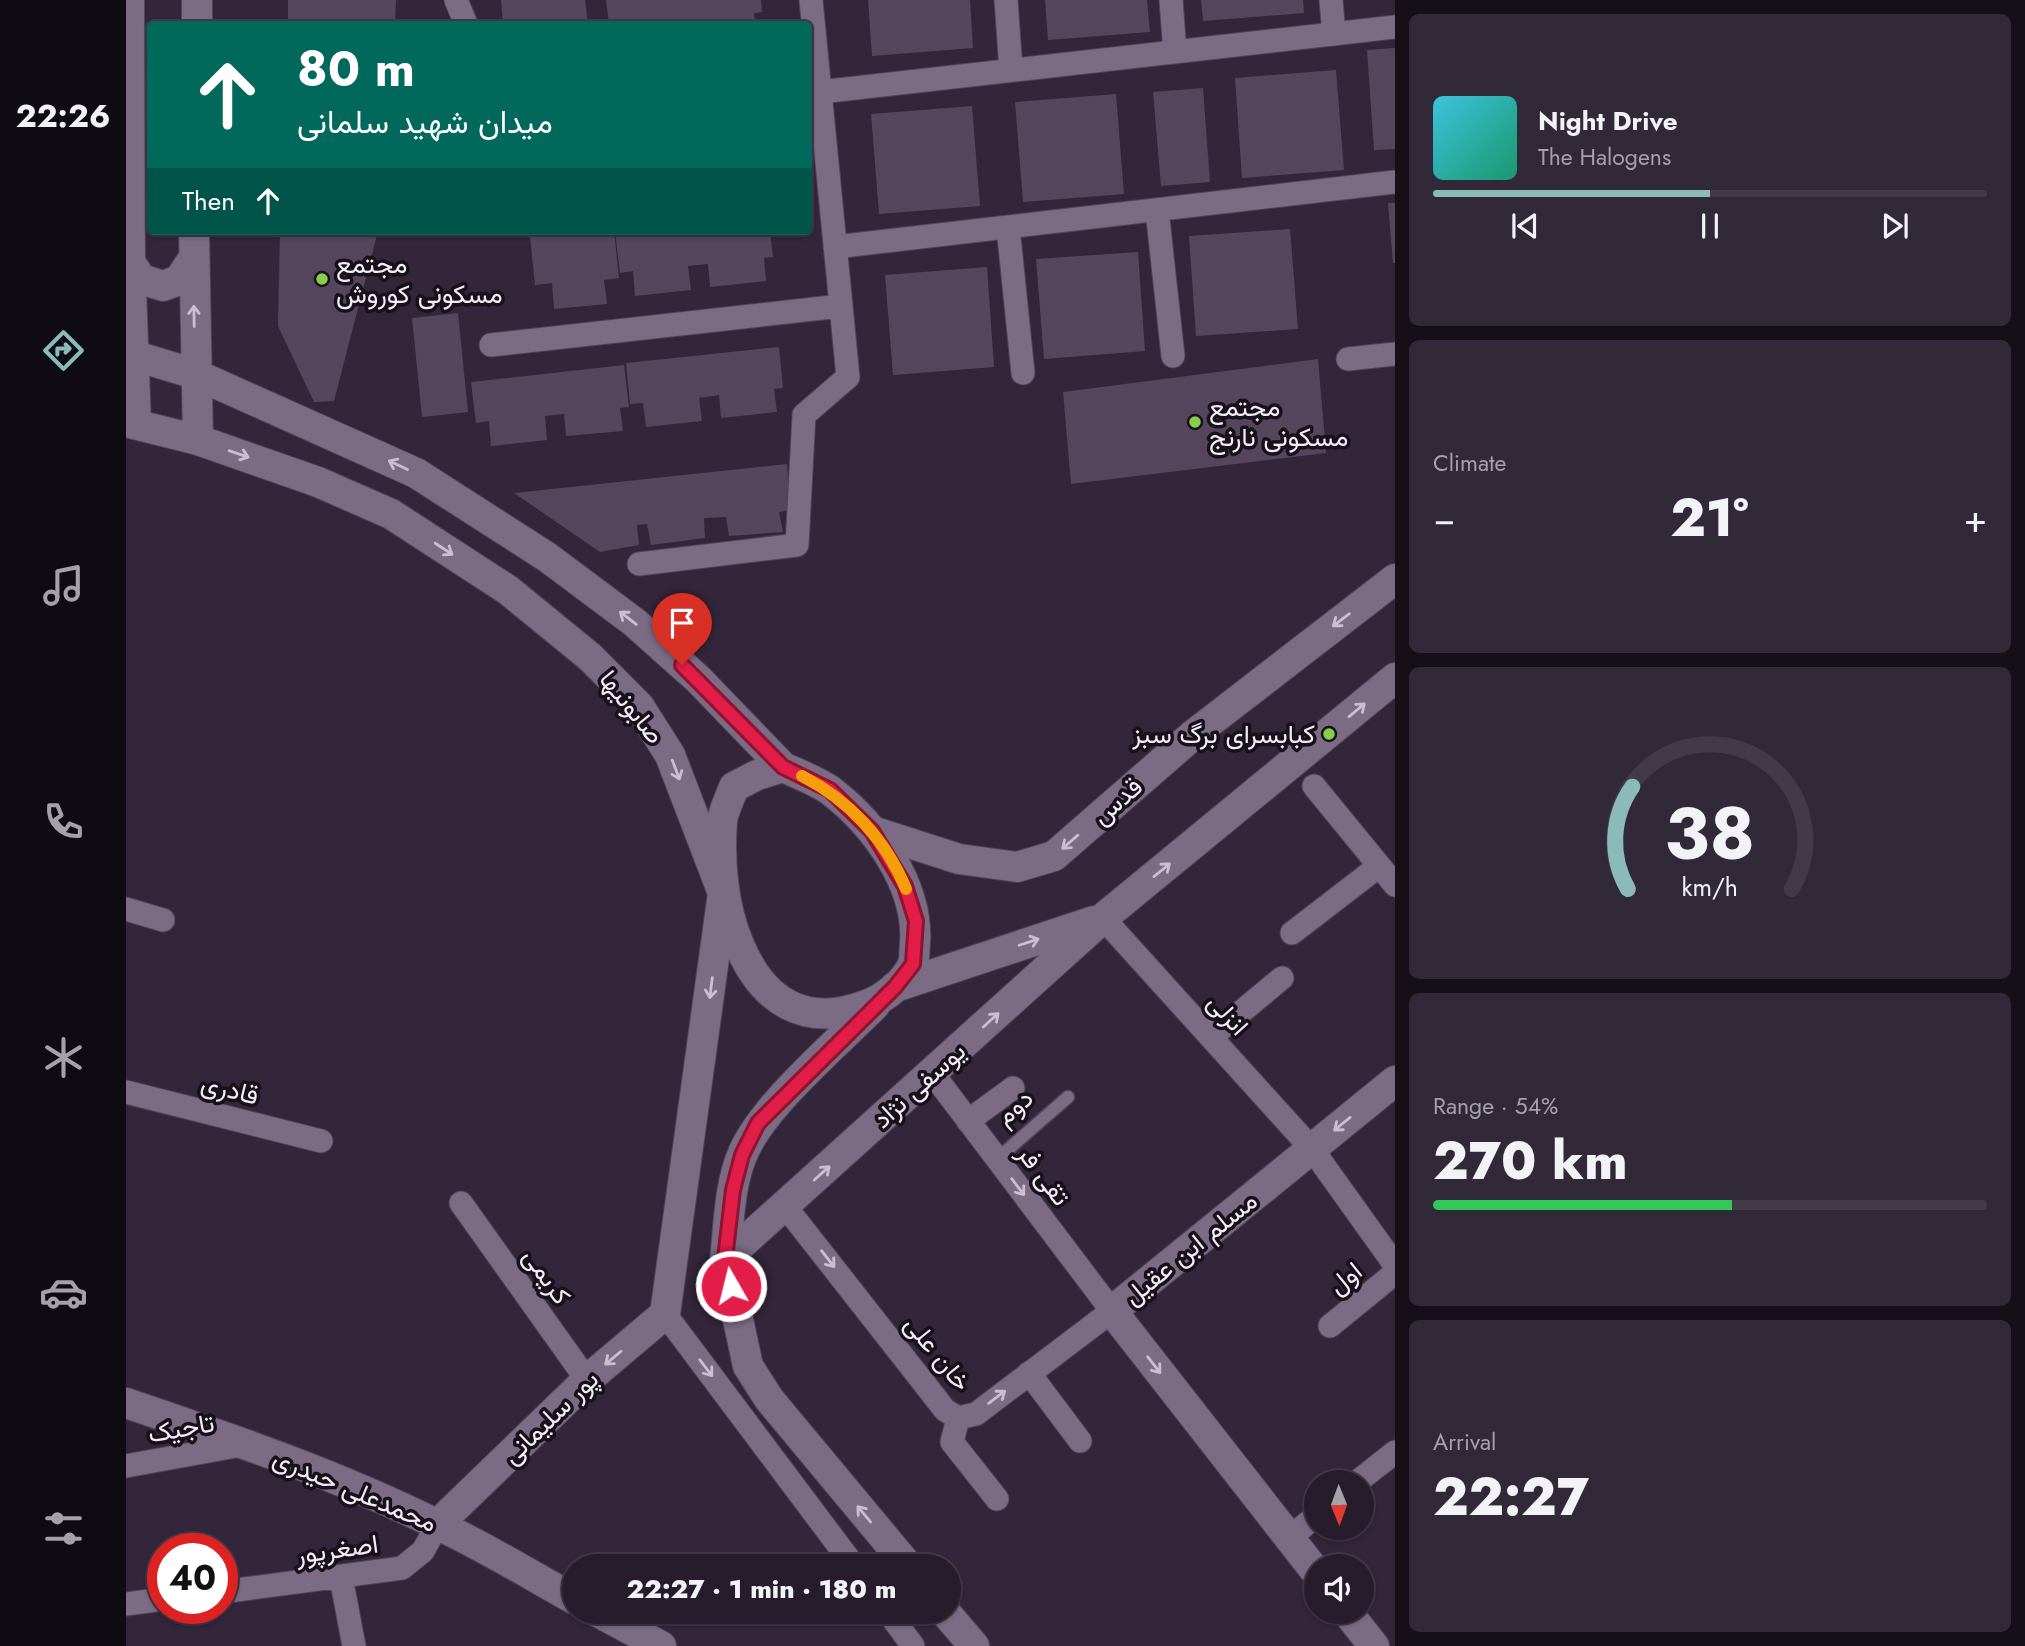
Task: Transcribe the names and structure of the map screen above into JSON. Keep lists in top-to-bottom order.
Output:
{
  "streets": {
    "street": [
      "صابونیها",
      "قدس",
      "انزلی",
      "یوسفی نژاد",
      "قادری",
      "تقی فر",
      "مسلم ابن عقیل",
      "کریمی",
      "اول",
      "خان علی",
      "پور سلیمانی",
      "تاجیک",
      "محمدعلی حیدری",
      "اصغرپور"
    ],
    "lane": ["دوم"]
  },
  "crossings": [
    ["صابونیها", "قدس"],
    ["صابونیها", "پور سلیمانی"],
    ["انزلی", "یوسفی نژاد"],
    ["انزلی", "مسلم ابن عقیل"],
    ["یوسفی نژاد", "تقی فر"],
    ["یوسفی نژاد", "خان علی"],
    ["دوم", "تقی فر"],
    ["تقی فر", "مسلم ابن عقیل"],
    ["تقی فر", "خان علی"],
    ["مسلم ابن عقیل", "خان علی"],
    ["کریمی", "پور سلیمانی"],
    ["پور سلیمانی", "محمدعلی حیدری"],
    ["پور سلیمانی", "اصغرپور"],
    ["تاجیک", "محمدعلی حیدری"],
    ["محمدعلی حیدری", "اصغرپور"]
  ],
  "one_way": ["صابونیها", "تقی فر"],
  "places": ["مجتمع مسکونی کوروش", "مجتمع مسکونی نارنج", "کبابسرای برگ سبز"],
  "north": "bottom",
  "page": {
    "tabs": "22:26",
    "turn": ["80 m", "میدان شهید سلمانی"],
    "song": ["Night Drive", "The Halogens"],
    "then": "Then",
    "tile": [
      "Climate",
      ["Range · 54%", "270 km"],
      ["Arrival", "22:27"]
    ],
    "heat": ["−", "21°", "+"],
    "limit": "40",
    "trip": "22:27 · 1 min · 180 m",
    "gauge": ["38", "km/h"]
  }
}
